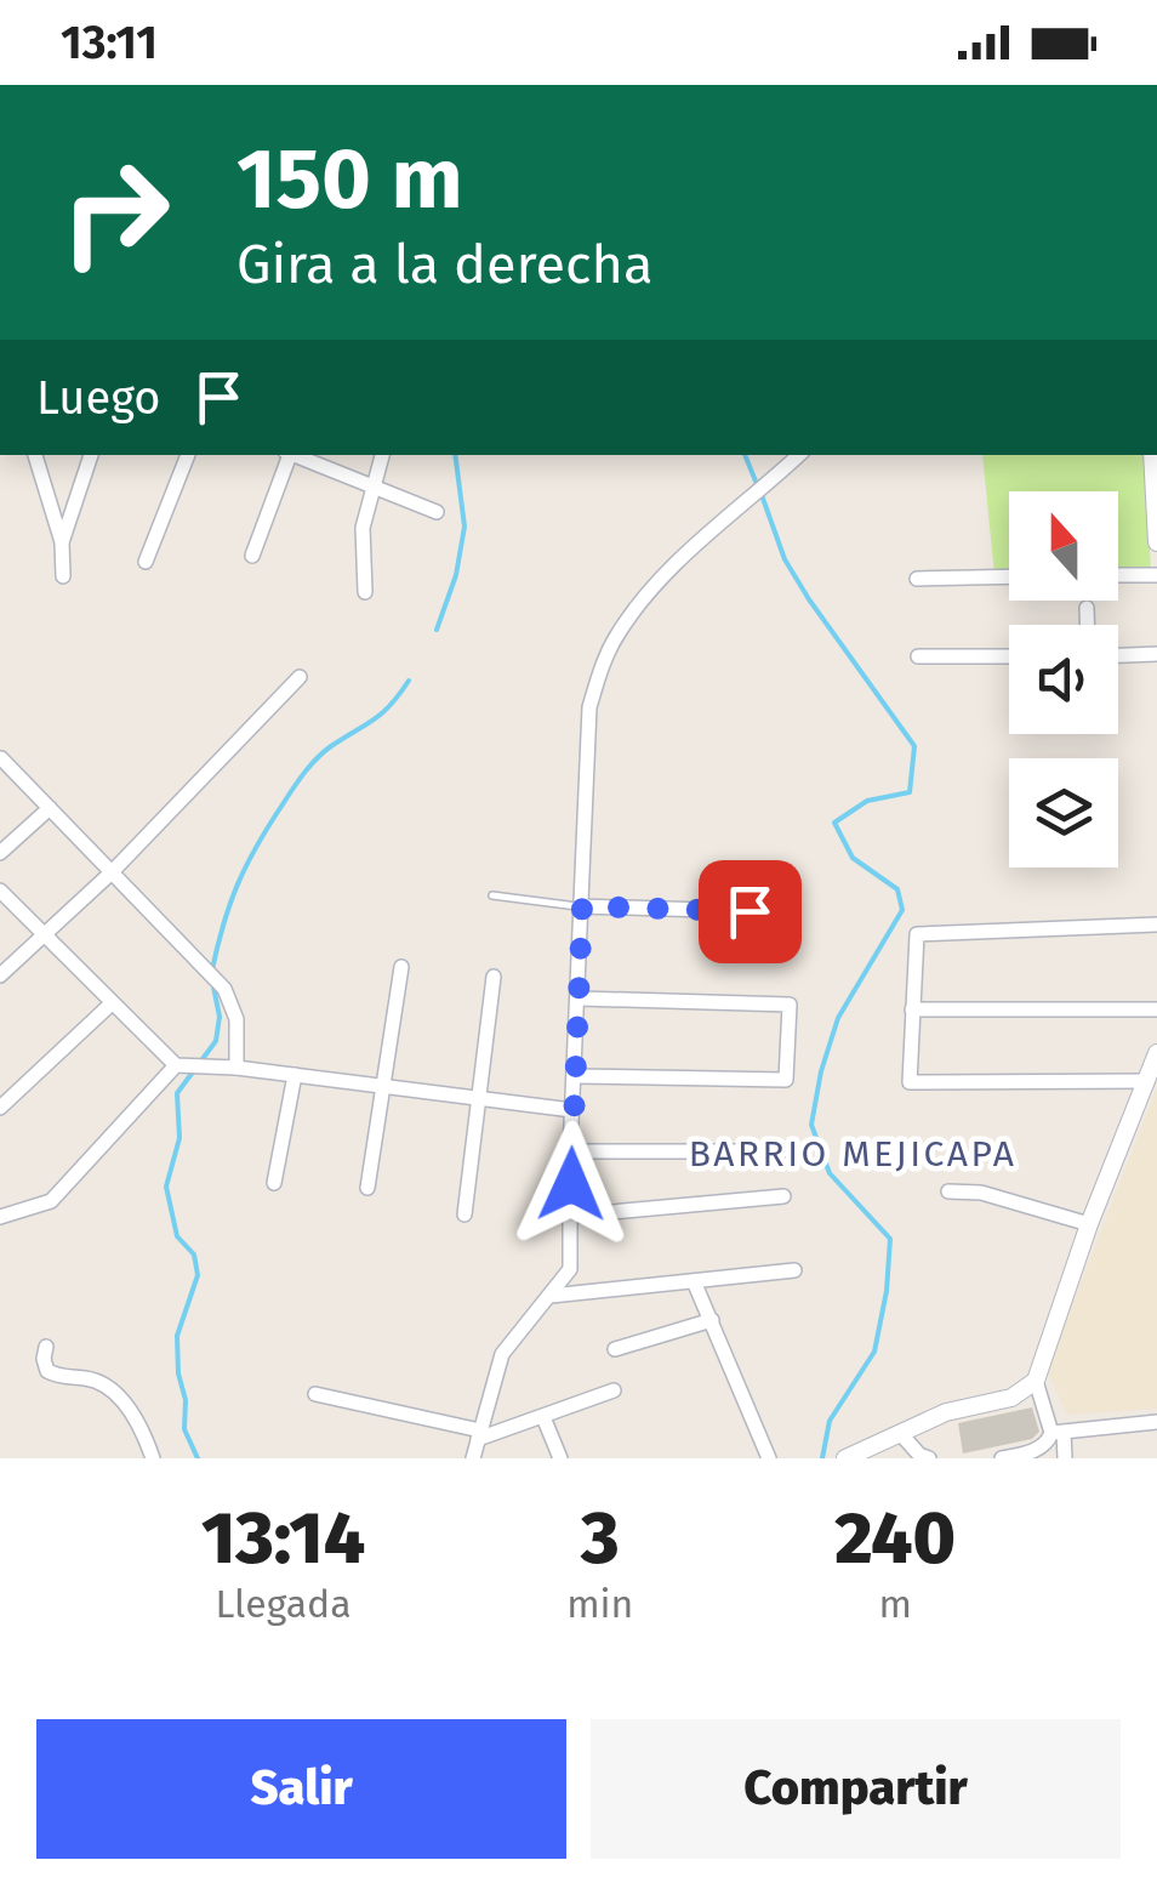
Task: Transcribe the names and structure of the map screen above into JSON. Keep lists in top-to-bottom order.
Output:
{
  "districts": ["BARRIO MEJICAPA"],
  "north": "top",
  "page": {
    "status": "13:11",
    "turn": ["150 m", "Gira a la derecha"],
    "then": "Luego",
    "eta": [
      "13:14",
      "Llegada",
      "3",
      "min",
      "240",
      "m"
    ],
    "buttons": ["Salir", "Compartir"]
  }
}
